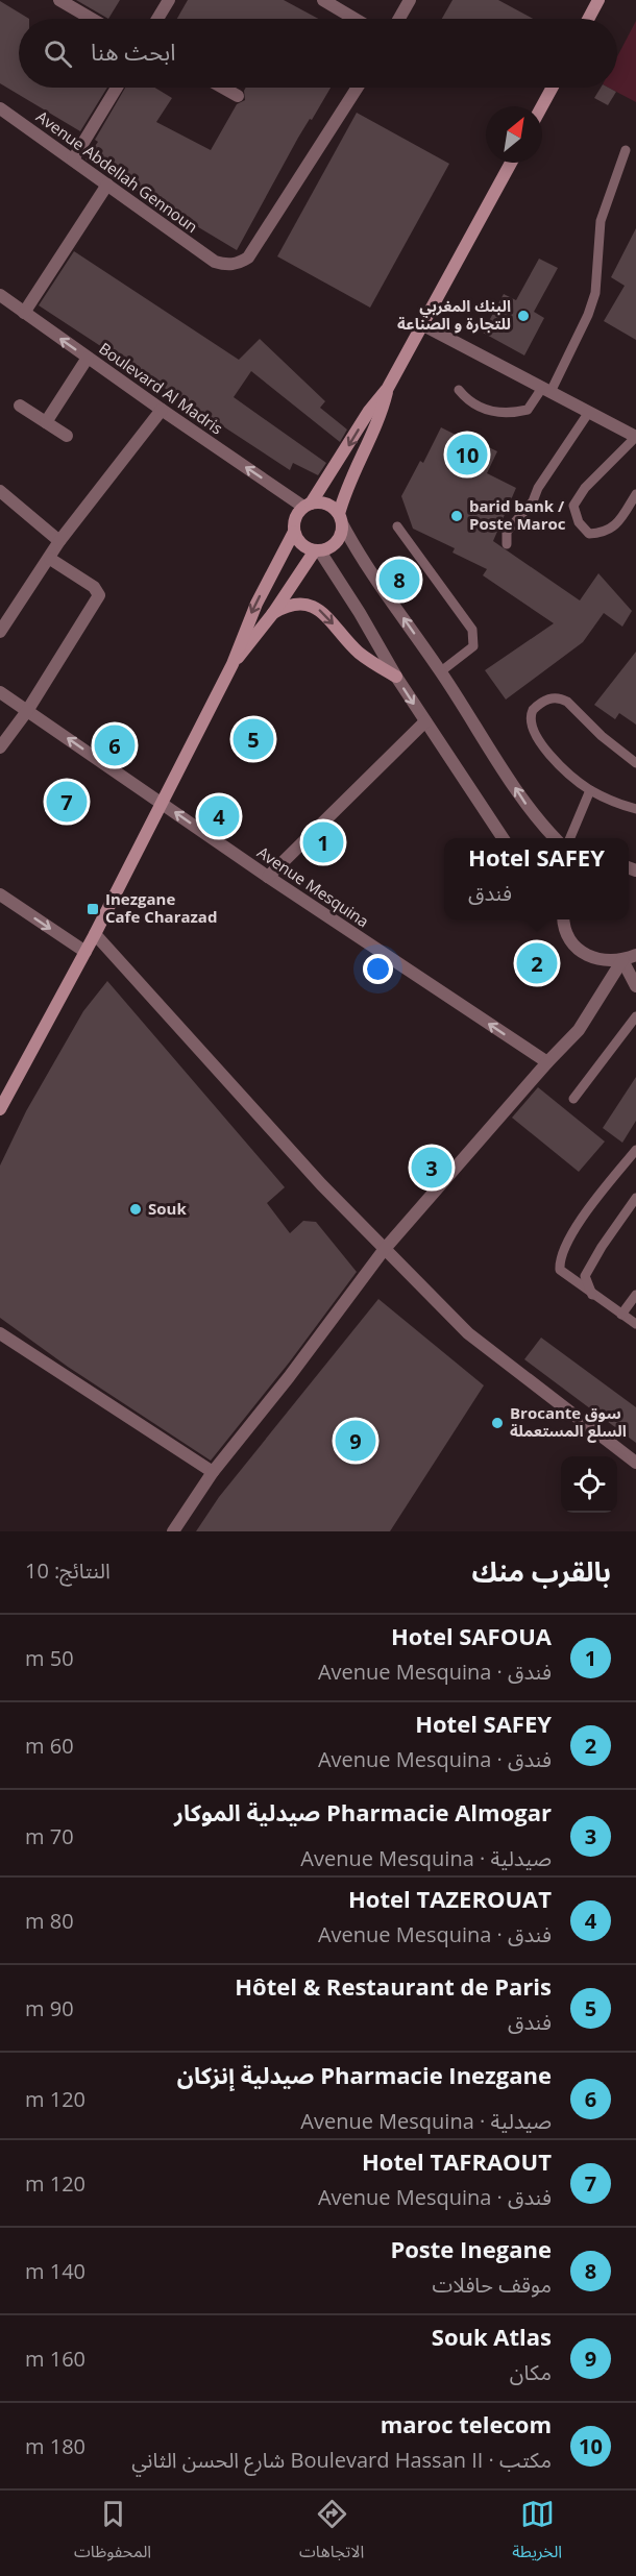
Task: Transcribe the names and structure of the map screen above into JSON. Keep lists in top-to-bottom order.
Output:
{
  "streets": {
    "street": ["Avenue Abdellah Gennoun", "Boulevard Al Madris", "Avenue Mesquina"]
  },
  "one_way": ["Boulevard Al Madris", "Avenue Mesquina"],
  "places": {
    "other": [
      "البنك المغربي للتجارة و الصناعة",
      "barid bank / Poste Maroc",
      "Souk",
      "Brocante سوق السلع المستعملة"
    ],
    "transit": ["Inezgane Cafe Charazad"]
  },
  "north": "top right",
  "page": {
    "search": "ابحث هنا",
    "pins": [
      "10",
      "8",
      "5",
      "6",
      "7",
      "4",
      "1",
      "2",
      "3",
      "9"
    ],
    "popup": ["Hotel SAFEY", "فندق"],
    "heading": ["بالقرب منك", "النتائج: 10"],
    "list": [
      {
        "mark": "1",
        "name": "Hotel SAFOUA",
        "note": "فندق · Avenue Mesquina",
        "value": "50 m"
      },
      {
        "mark": "2",
        "name": "Hotel SAFEY",
        "note": "فندق · Avenue Mesquina",
        "value": "60 m"
      },
      {
        "mark": "3",
        "name": "Pharmacie Almogar صيدلية الموكار",
        "note": "صيدلية · Avenue Mesquina",
        "value": "70 m"
      },
      {
        "mark": "4",
        "name": "Hotel TAZEROUAT",
        "note": "فندق · Avenue Mesquina",
        "value": "80 m"
      },
      {
        "mark": "5",
        "name": "Hôtel & Restaurant de Paris",
        "note": "فندق",
        "value": "90 m"
      },
      {
        "mark": "6",
        "name": "Pharmacie Inezgane صيدلية إنزكان",
        "note": "صيدلية · Avenue Mesquina",
        "value": "120 m"
      },
      {
        "mark": "7",
        "name": "Hotel TAFRAOUT",
        "note": "فندق · Avenue Mesquina",
        "value": "120 m"
      },
      {
        "mark": "8",
        "name": "Poste Inegane",
        "note": "موقف حافلات",
        "value": "140 m"
      },
      {
        "mark": "9",
        "name": "Souk Atlas",
        "note": "مكان",
        "value": "160 m"
      },
      {
        "mark": "10",
        "name": "maroc telecom",
        "note": "مكتب · Boulevard Hassan II شارع الحسن الثاني",
        "value": "180 m"
      }
    ],
    "nav": ["الخريطة", "الاتجاهات", "المحفوظات"]
  }
}
